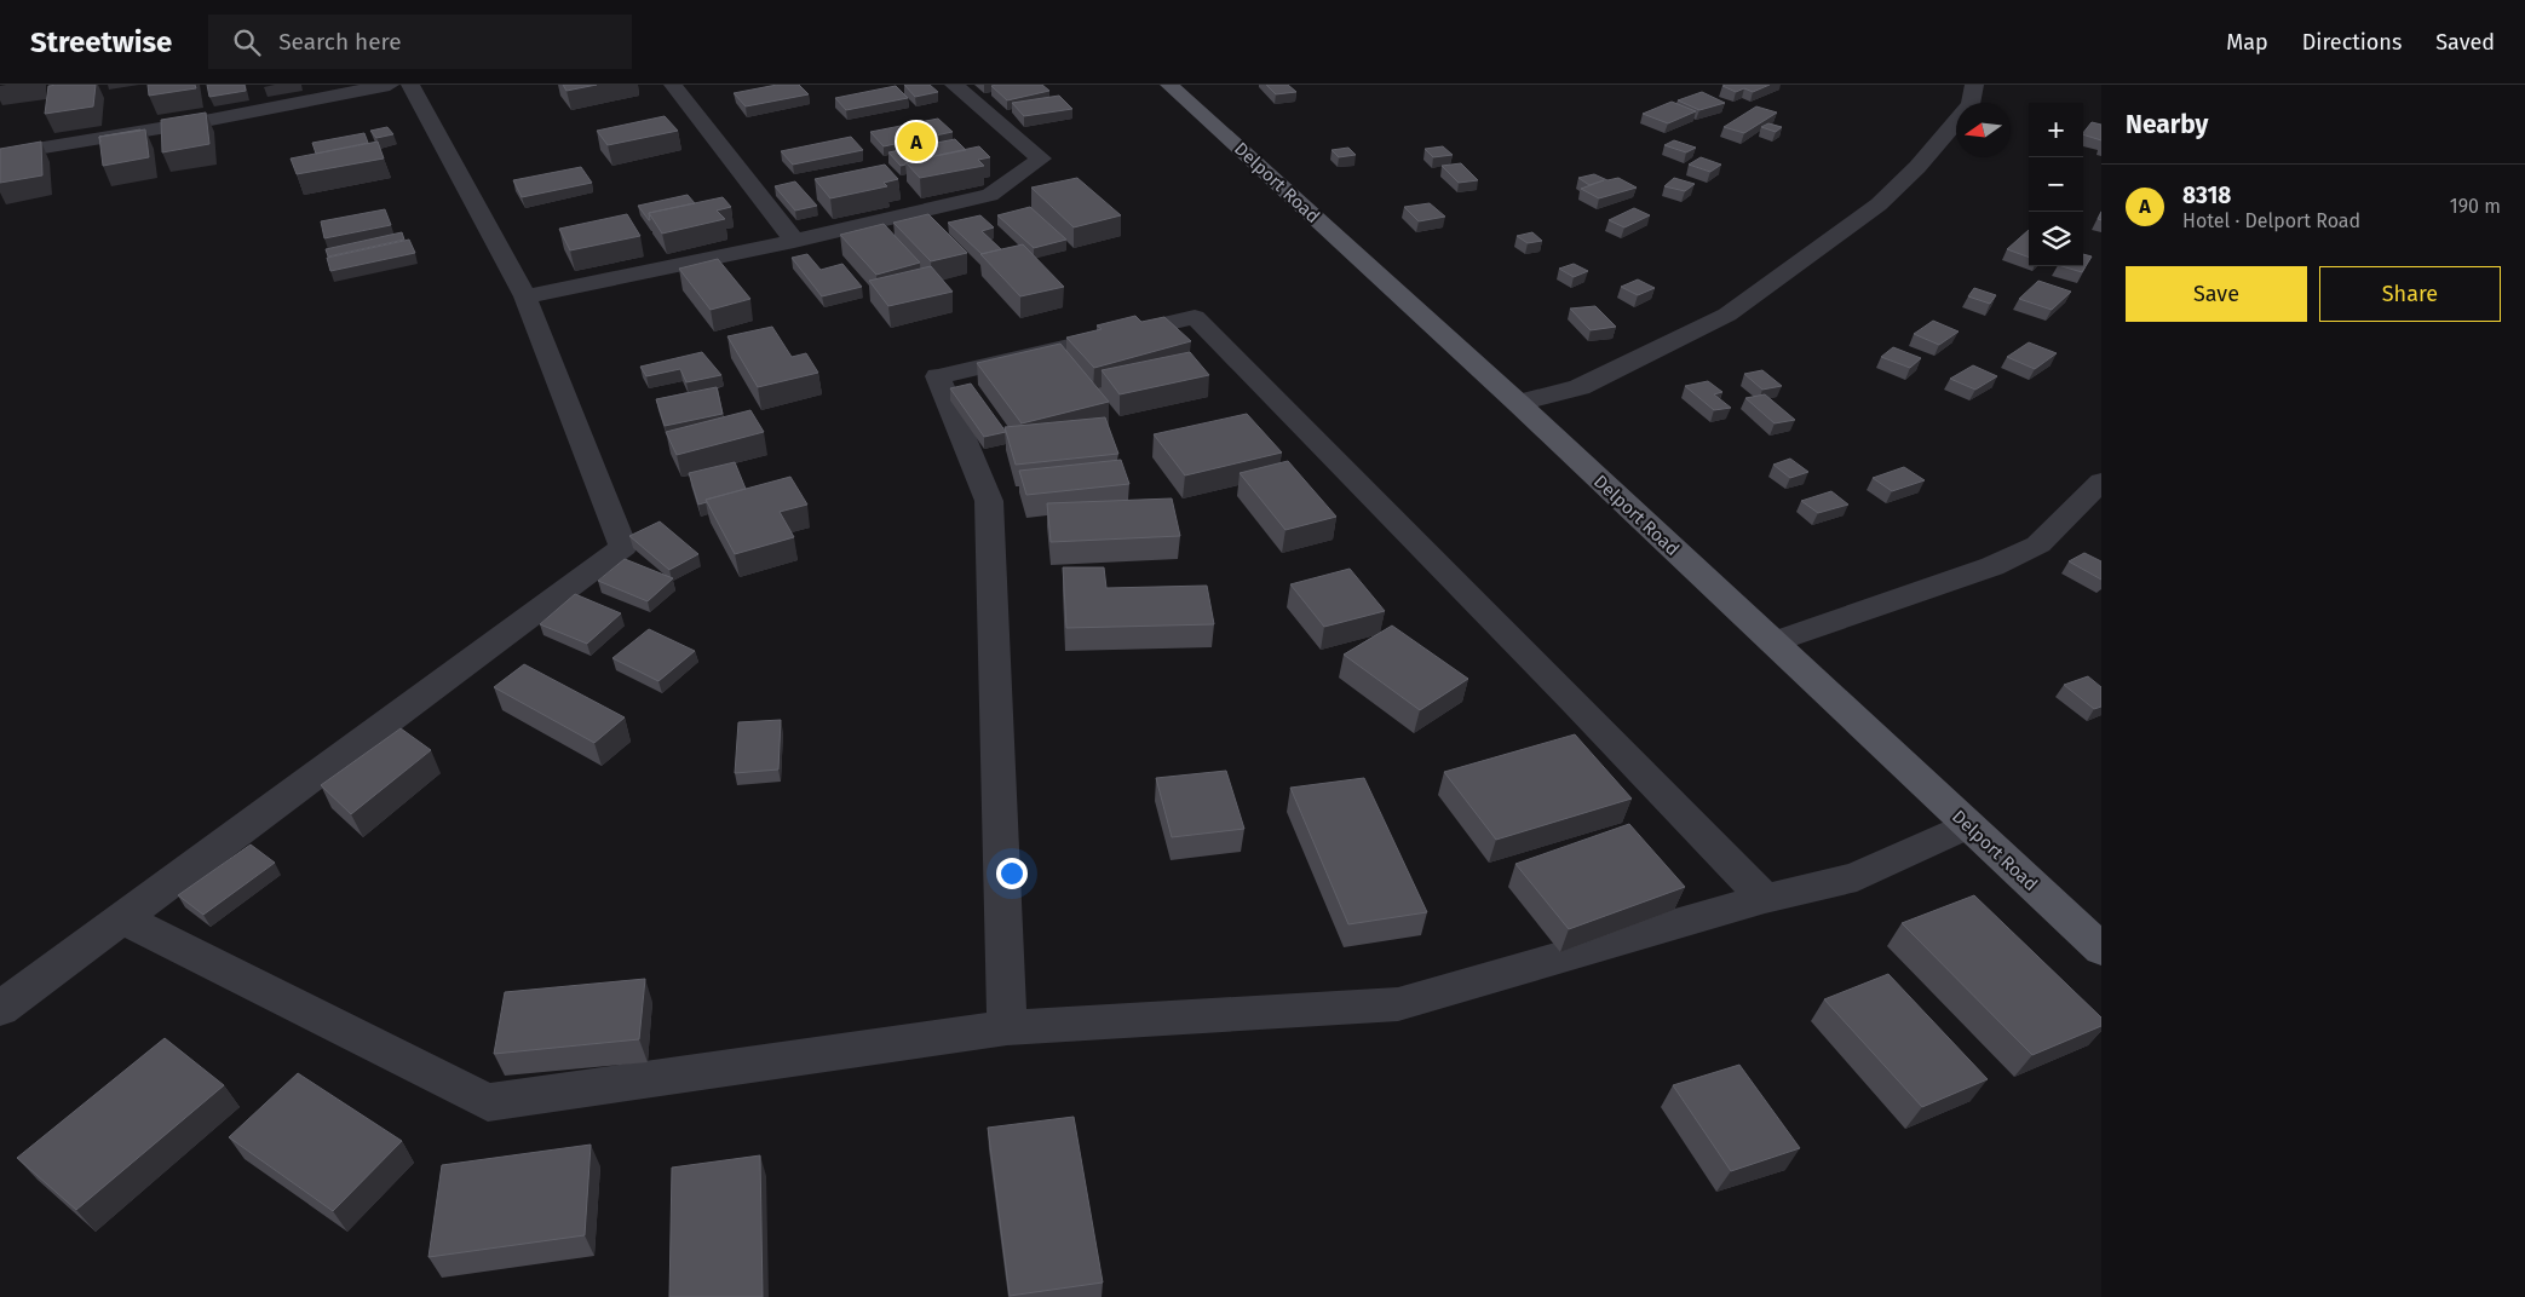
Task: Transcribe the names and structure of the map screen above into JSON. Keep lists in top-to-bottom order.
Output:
{
  "streets": {
    "main road": ["Delport Road"]
  },
  "north": "left",
  "page": {
    "header": "Streetwise",
    "search": "Search here",
    "nav": ["Map", "Directions", "Saved"],
    "heading": "Nearby",
    "map_buttons": ["+", "−"],
    "pins": "A",
    "list": [
      {
        "mark": "A",
        "name": "8318",
        "note": "Hotel · Delport Road",
        "value": "190 m"
      }
    ],
    "buttons": ["Save", "Share"]
  }
}
